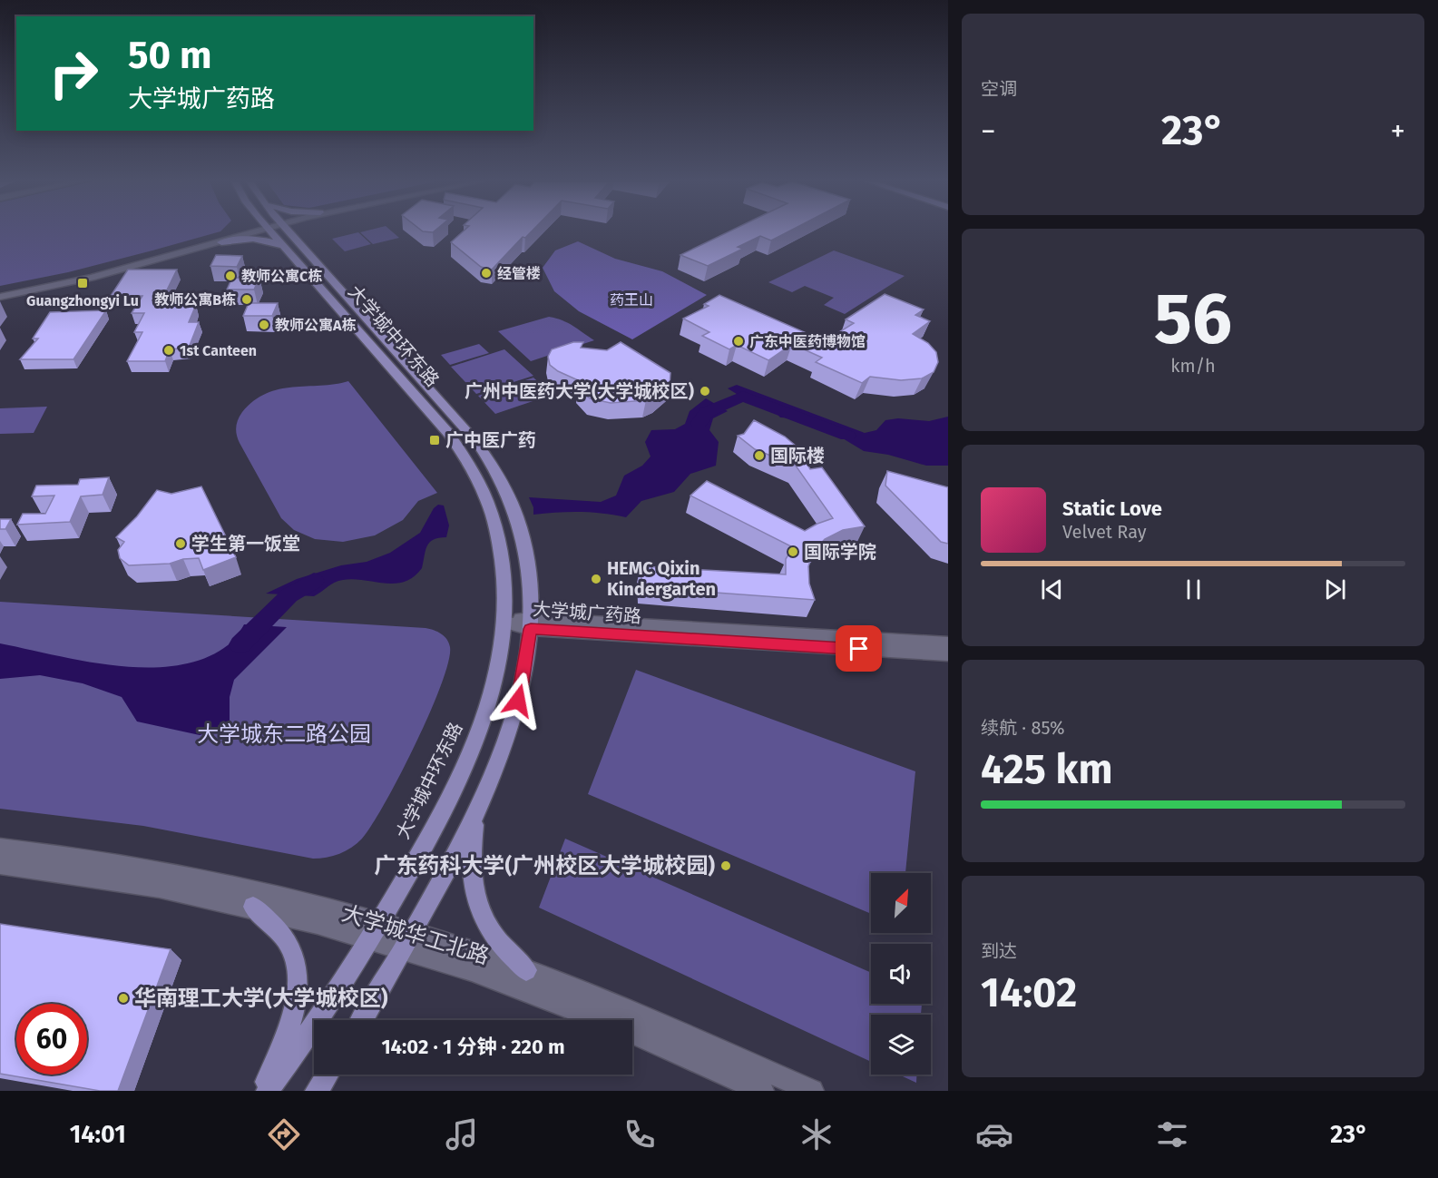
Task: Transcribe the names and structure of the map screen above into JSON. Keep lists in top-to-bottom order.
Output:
{
  "streets": {
    "main road": ["大学城中环东路", "大学城广药路", "大学城华工北路"]
  },
  "crossings": [
    ["大学城中环东路", "大学城广药路"],
    ["大学城中环东路", "大学城华工北路"]
  ],
  "parks": ["药王山", "大学城东二路公园"],
  "places": {
    "other": [
      "经管楼",
      "教师公寓C栋",
      "教师公寓B栋",
      "教师公寓A栋",
      "广东中医药博物馆",
      "1st Canteen",
      "广州中医药大学(大学城校区)",
      "国际楼",
      "学生第一饭堂",
      "国际学院",
      "HEMC Qixin Kindergarten",
      "广东药科大学(广州校区大学城校园)",
      "华南理工大学(大学城校区)"
    ],
    "transit": ["Guangzhongyi Lu", "广中医广药"]
  },
  "north": "top right",
  "page": {
    "tile": [
      "空调",
      ["56", "km/h"],
      ["续航 · 85%", "425 km"],
      ["到达", "14:02"]
    ],
    "turn": ["50 m", "大学城广药路"],
    "heat": ["−", "23°", "+"],
    "song": ["Static Love", "Velvet Ray"],
    "limit": "60",
    "trip": "14:02 · 1 分钟 · 220 m",
    "tabs": ["14:01", "23°"]
  }
}
